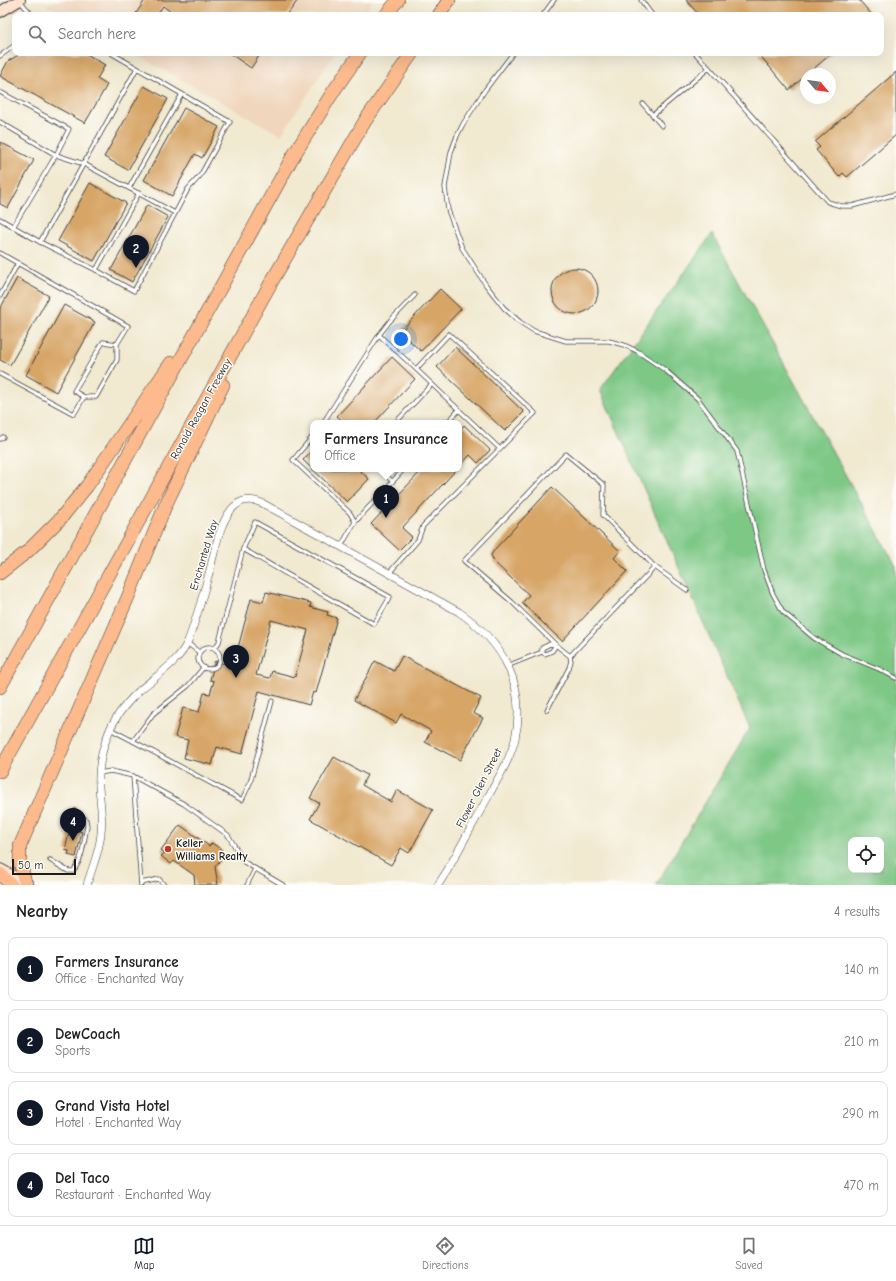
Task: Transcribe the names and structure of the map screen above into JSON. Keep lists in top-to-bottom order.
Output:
{
  "streets": {
    "highway": ["Ronald Reagan Freeway"],
    "street": ["Enchanted Way", "Flower Glen Street"]
  },
  "crossings": [
    ["Enchanted Way", "Flower Glen Street"]
  ],
  "places": ["Keller Williams Realty"],
  "scale_bar": "50 m",
  "north": "bottom right",
  "page": {
    "search": "Search here",
    "pins": [
      "2",
      "1",
      "3",
      "4"
    ],
    "popup": ["Farmers Insurance", "Office"],
    "scale": "50 m",
    "heading": ["Nearby", "4 results"],
    "list": [
      {
        "mark": "1",
        "name": "Farmers Insurance",
        "note": "Office · Enchanted Way",
        "value": "140 m"
      },
      {
        "mark": "2",
        "name": "DewCoach",
        "note": "Sports",
        "value": "210 m"
      },
      {
        "mark": "3",
        "name": "Grand Vista Hotel",
        "note": "Hotel · Enchanted Way",
        "value": "290 m"
      },
      {
        "mark": "4",
        "name": "Del Taco",
        "note": "Restaurant · Enchanted Way",
        "value": "470 m"
      }
    ],
    "nav": ["Map", "Directions", "Saved"]
  }
}
